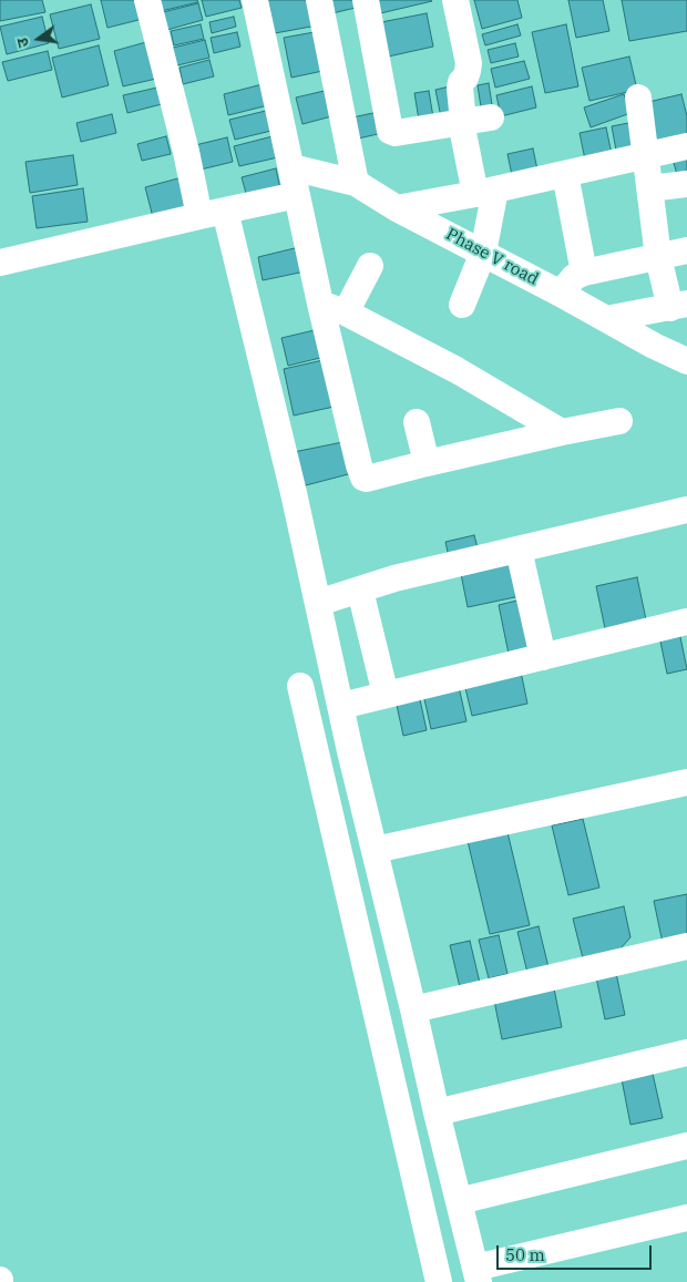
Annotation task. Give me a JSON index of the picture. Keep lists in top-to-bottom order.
{
  "streets": {
    "street": ["Phase V road"]
  },
  "scale_bar": "50 m",
  "north": "left"
}
